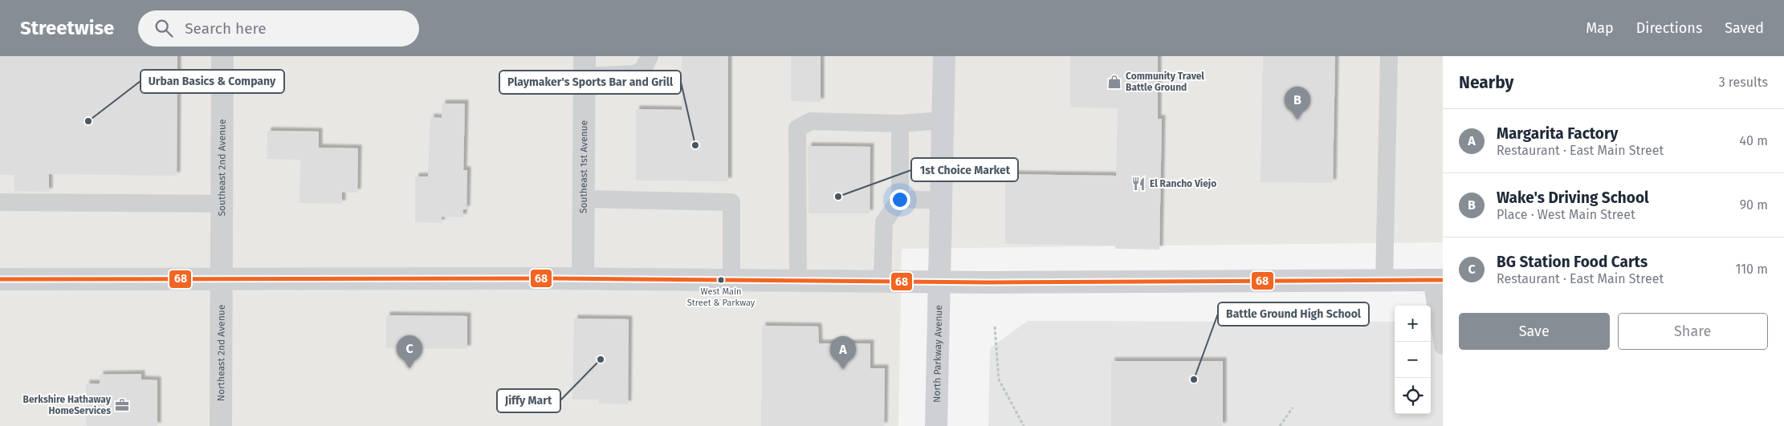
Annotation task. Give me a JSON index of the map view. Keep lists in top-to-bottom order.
{
  "streets": {
    "main road": ["North Parkway Avenue"],
    "street": ["Southeast 2nd Avenue", "Southeast 1st Avenue", "Northeast 2nd Avenue"]
  },
  "crossings": [
    ["Southeast 2nd Avenue", "Northeast 2nd Avenue"]
  ],
  "places": {
    "shop": ["Community Travel Battle Ground"],
    "other": [
      "Urban Basics & Company",
      "Playmaker's Sports Bar and Grill",
      "1st Choice Market",
      "West Main Street & Parkway",
      "Jiffy Mart",
      "Battle Ground High School"
    ],
    "restaurant": ["El Rancho Viejo"],
    "office": ["Berkshire Hathaway HomeServices"]
  },
  "lines": ["transit line 68"],
  "page": {
    "header": "Streetwise",
    "search": "Search here",
    "nav": ["Map", "Directions", "Saved"],
    "heading": ["Nearby", "3 results"],
    "pins": ["B", "C", "A"],
    "list": [
      {
        "mark": "A",
        "name": "Margarita Factory",
        "note": "Restaurant · East Main Street",
        "value": "40 m"
      },
      {
        "mark": "B",
        "name": "Wake's Driving School",
        "note": "Place · West Main Street",
        "value": "90 m"
      },
      {
        "mark": "C",
        "name": "BG Station Food Carts",
        "note": "Restaurant · East Main Street",
        "value": "110 m"
      }
    ],
    "buttons": ["Save", "Share"],
    "map_buttons": ["+", "−"]
  }
}
